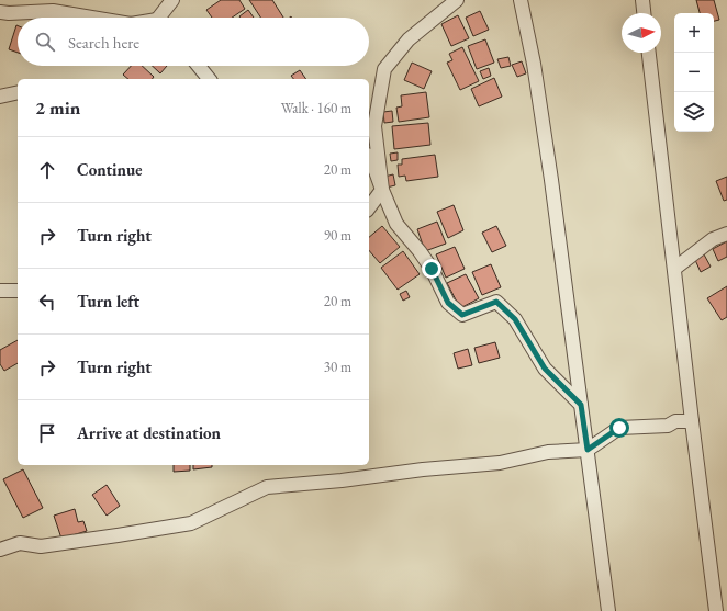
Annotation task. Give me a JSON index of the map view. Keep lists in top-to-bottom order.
{
  "north": "right",
  "page": {
    "map_buttons": ["+", "−"],
    "search": "Search here",
    "heading": ["2 min", "Walk · 160 m"],
    "list": [
      ["Continue", "20 m"],
      ["Turn right", "90 m"],
      ["Turn left", "20 m"],
      ["Turn right", "30 m"],
      "Arrive at destination"
    ]
  }
}
